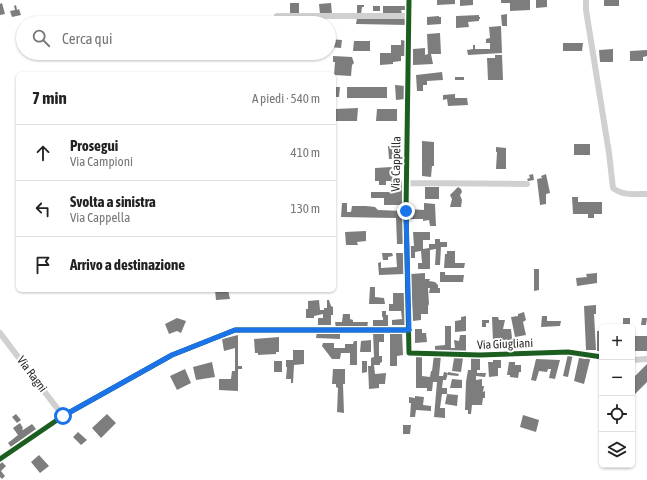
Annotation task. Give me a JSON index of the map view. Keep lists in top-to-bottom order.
{
  "streets": {
    "street": ["Via Cappella", "Via Giugliani", "Via Ragni"]
  },
  "crossings": [
    ["Via Cappella", "Via Giugliani"]
  ],
  "page": {
    "search": "Cerca qui",
    "heading": ["7 min", "A piedi · 540 m"],
    "list": [
      ["Prosegui", "Via Campioni", "410 m"],
      ["Svolta a sinistra", "Via Cappella", "130 m"],
      "Arrivo a destinazione"
    ],
    "map_buttons": ["+", "−"]
  }
}
